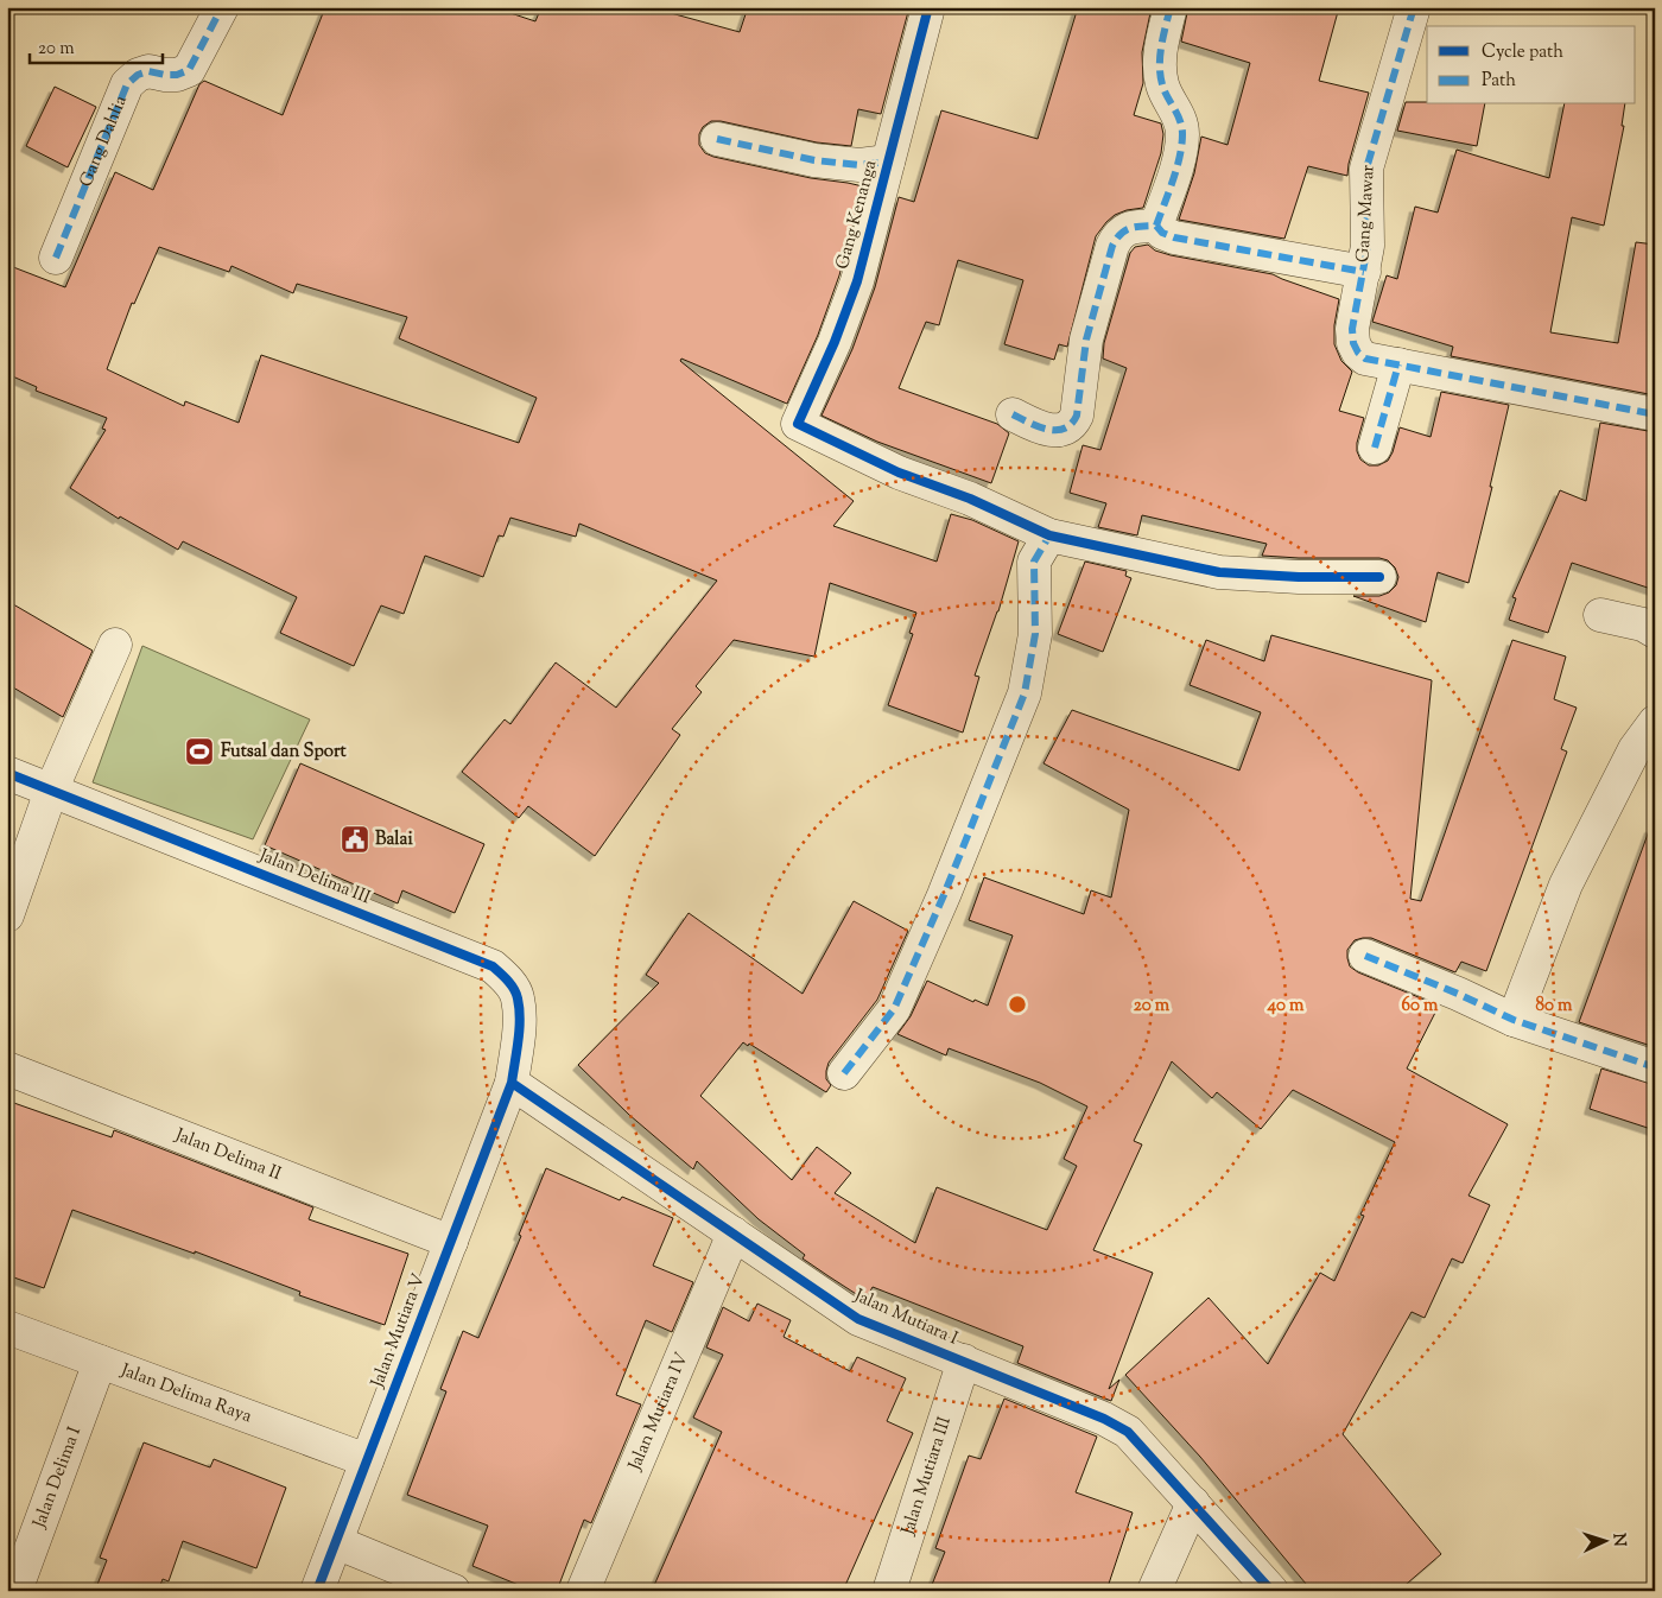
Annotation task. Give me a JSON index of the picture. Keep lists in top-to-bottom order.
{
  "streets": {
    "street": [
      "Gang Dahlia",
      "Gang Mawar",
      "Gang Kenanga",
      "Jalan Delima III",
      "Jalan Delima II",
      "Jalan Mutiara I",
      "Jalan Mutiara V",
      "Jalan Delima Raya",
      "Jalan Mutiara IV",
      "Jalan Delima I",
      "Jalan Mutiara III"
    ]
  },
  "crossings": [
    ["Jalan Delima III", "Jalan Mutiara I"],
    ["Jalan Delima III", "Jalan Mutiara V"],
    ["Jalan Delima II", "Jalan Mutiara V"],
    ["Jalan Mutiara I", "Jalan Mutiara V"],
    ["Jalan Mutiara I", "Jalan Mutiara IV"],
    ["Jalan Mutiara I", "Jalan Mutiara III"],
    ["Jalan Mutiara V", "Jalan Delima Raya"],
    ["Jalan Delima Raya", "Jalan Delima I"]
  ],
  "places": {
    "sports": ["Futsal dan Sport"],
    "public building": ["Balai"]
  },
  "legend": ["Cycle path", "Path"],
  "scale_bar": "20 m",
  "north": "right",
  "rings": [
    "20 m",
    "40 m",
    "60 m",
    "80 m"
  ]
}
